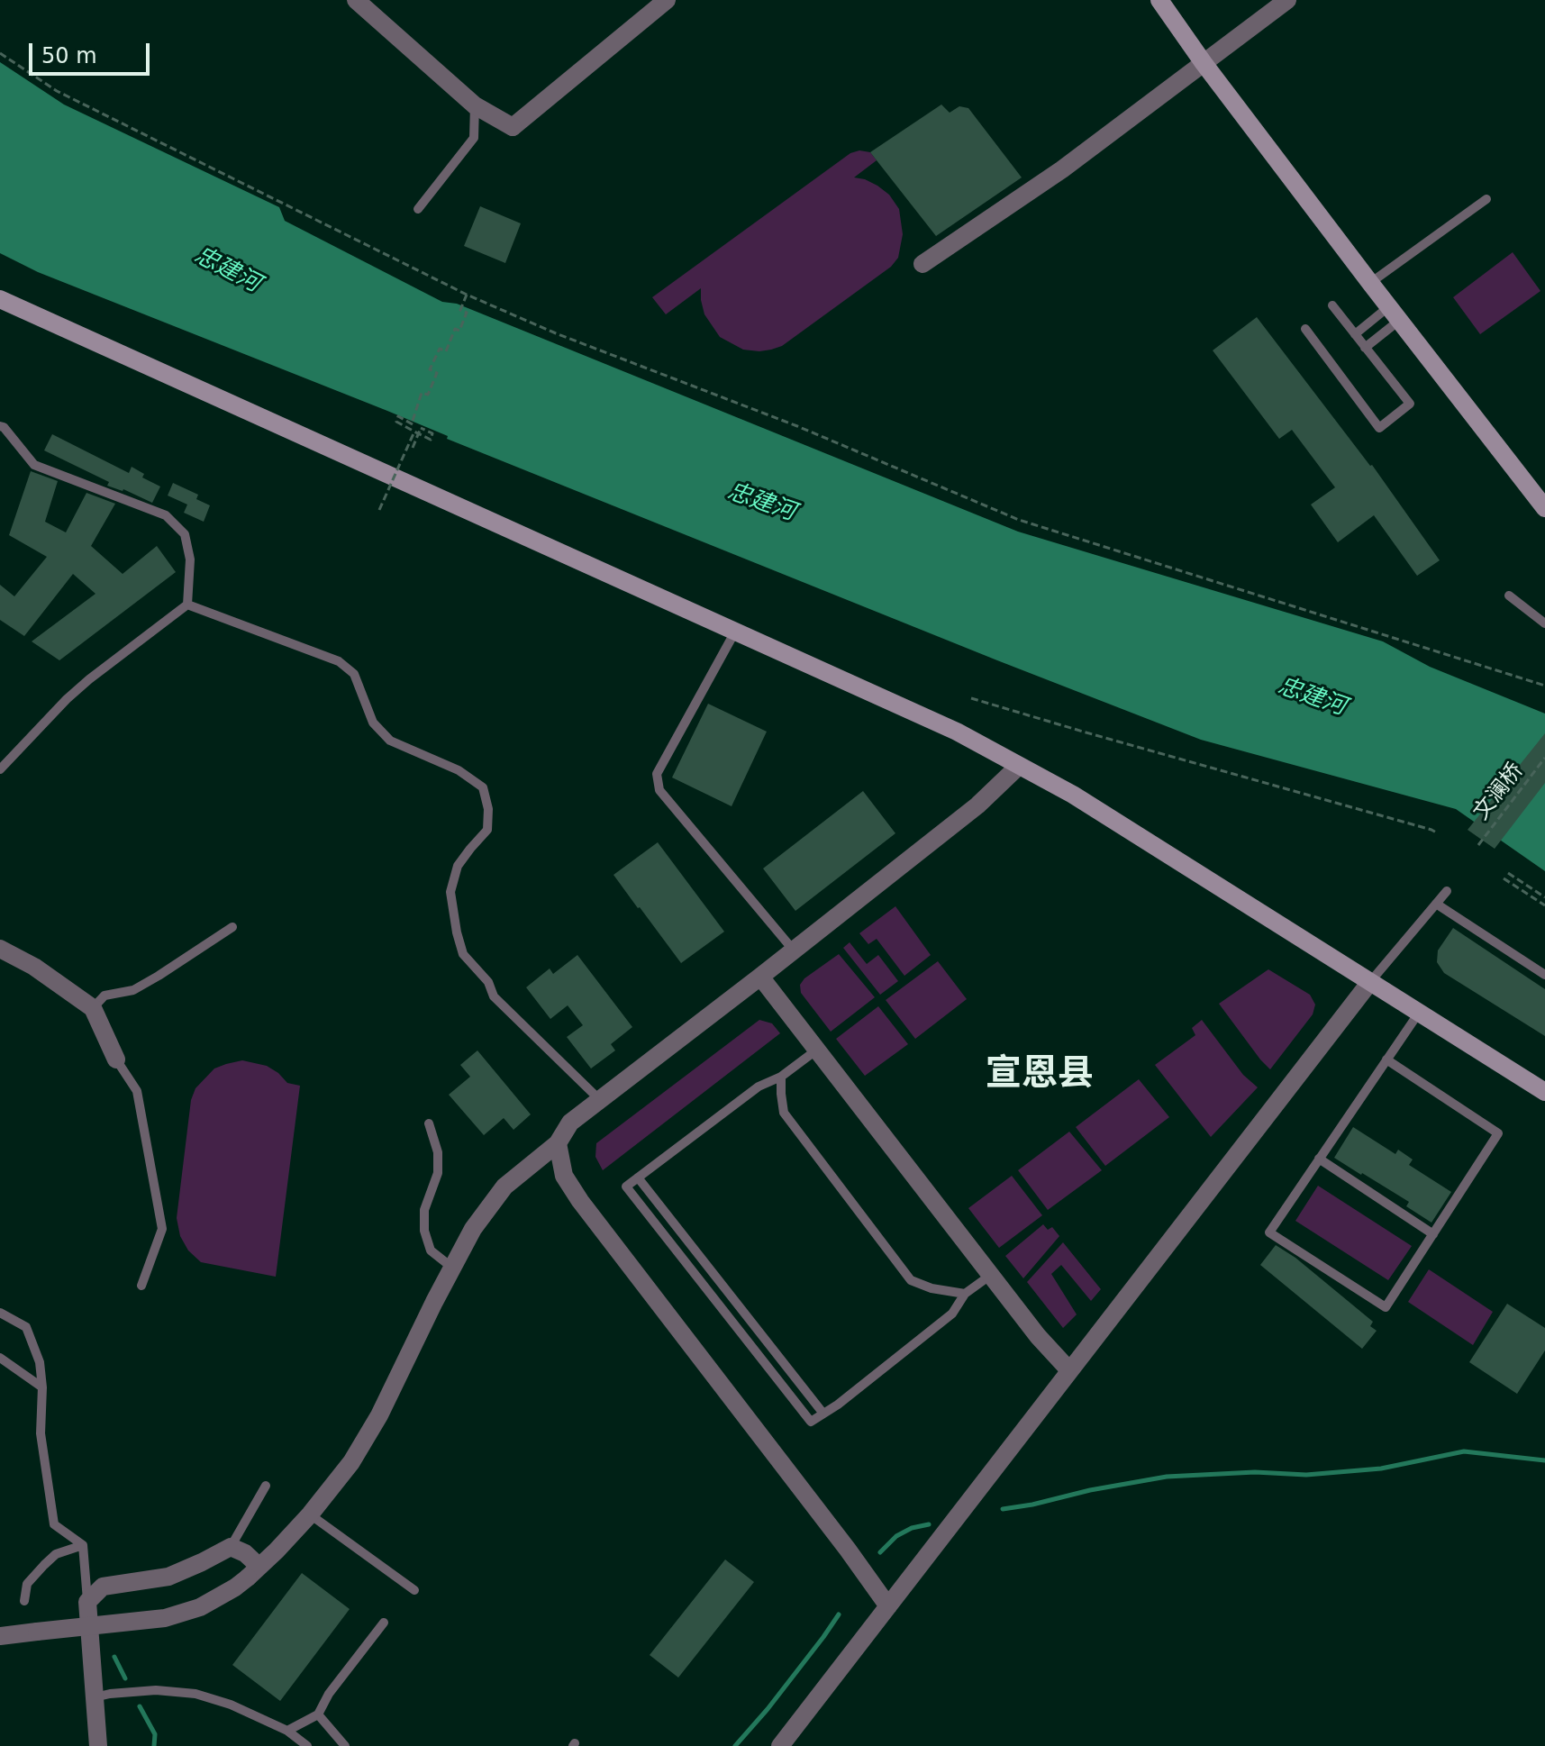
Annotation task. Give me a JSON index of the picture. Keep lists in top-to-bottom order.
{
  "streets": {
    "path": ["文澜桥"]
  },
  "districts": ["宣恩县"],
  "water": ["忠建河"],
  "scale_bar": "50 m"
}
